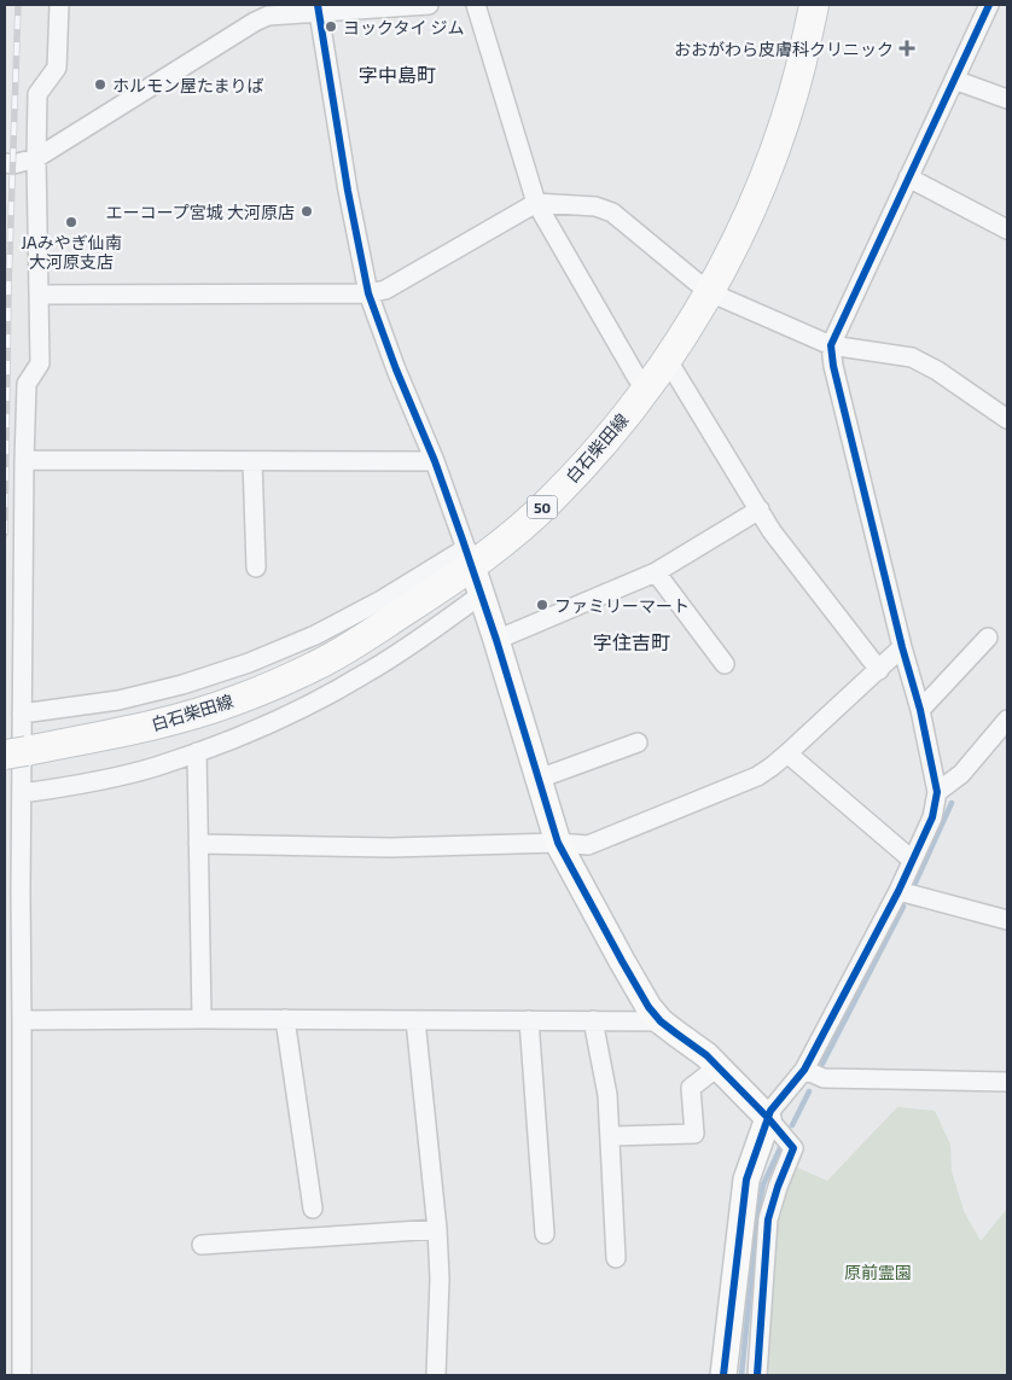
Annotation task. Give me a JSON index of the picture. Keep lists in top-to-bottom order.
{
  "streets": {
    "main road": ["白石柴田線", "50"]
  },
  "districts": ["字中島町", "字住吉町"],
  "parks": ["原前霊園"],
  "places": {
    "other": [
      "ヨックタイ ジム",
      "ホルモン屋たまりば",
      "エーコープ宮城 大河原店",
      "JAみやぎ仙南 大河原支店",
      "ファミリーマート"
    ],
    "health": ["おおがわら皮膚科クリニック"]
  }
}
